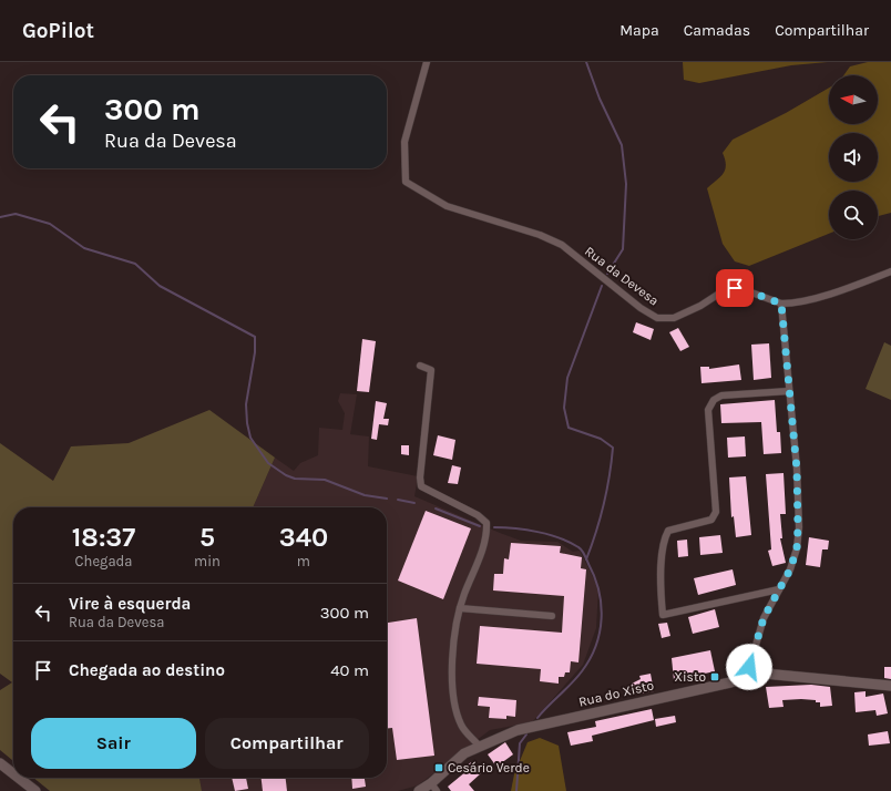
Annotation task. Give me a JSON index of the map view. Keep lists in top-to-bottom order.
{
  "streets": {
    "street": ["Rua da Devesa", "Rua do Xisto"]
  },
  "places": {
    "transit": ["Xisto", "Cesário Verde"]
  },
  "north": "left",
  "page": {
    "header": "GoPilot",
    "nav": ["Mapa", "Camadas", "Compartilhar"],
    "turn": ["300 m", "Rua da Devesa"],
    "eta": [
      "18:37",
      "Chegada",
      "5",
      "min",
      "340",
      "m"
    ],
    "list": [
      {
        "name": "Vire à esquerda",
        "note": "Rua da Devesa",
        "value": "300 m"
      },
      {
        "name": "Chegada ao destino",
        "value": "40 m"
      }
    ],
    "buttons": ["Sair", "Compartilhar"]
  }
}
